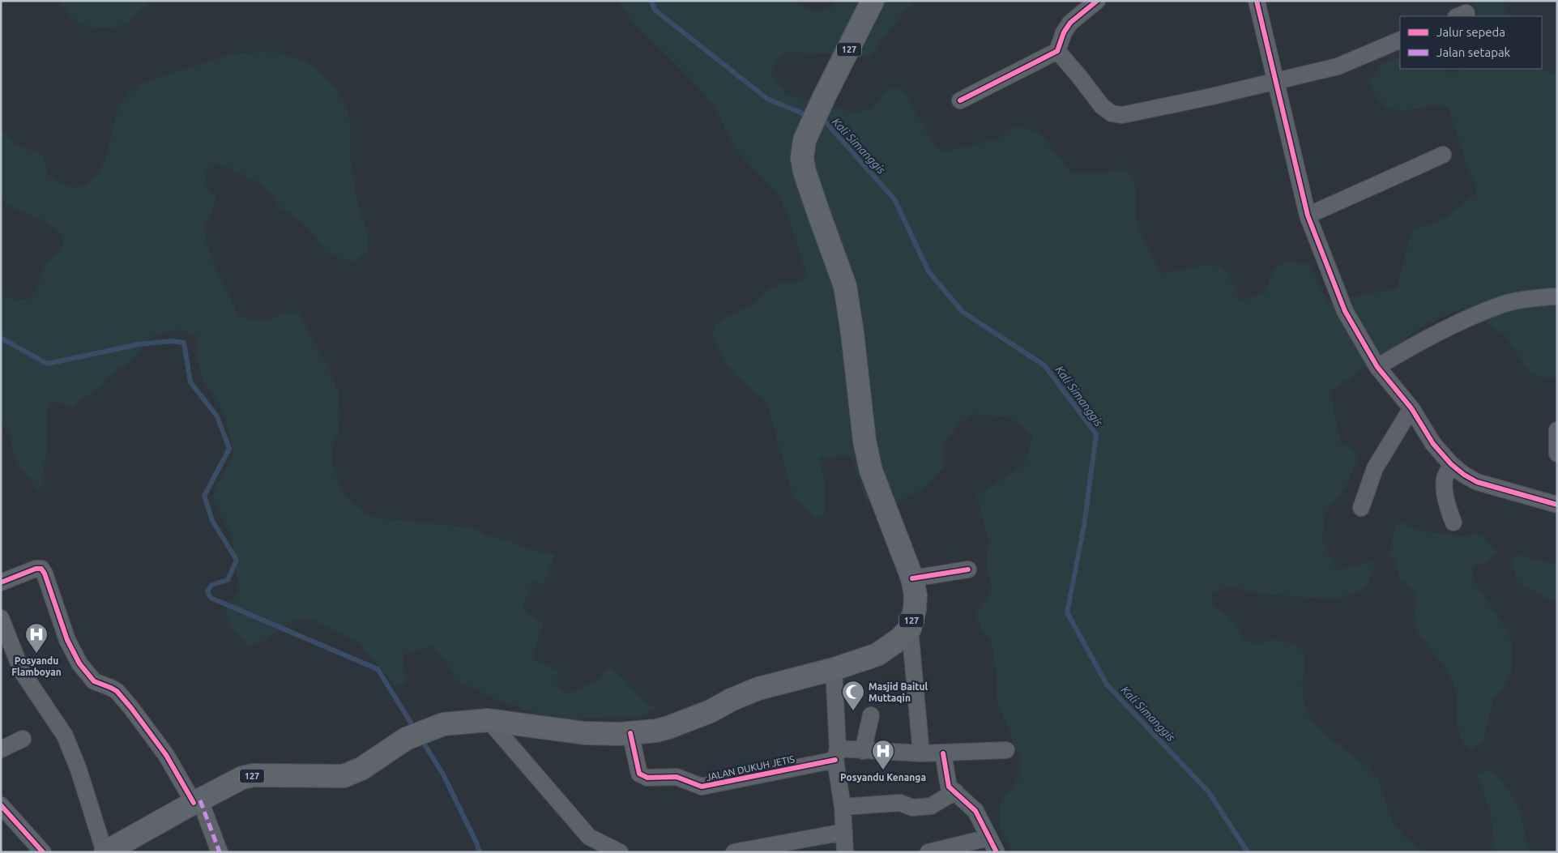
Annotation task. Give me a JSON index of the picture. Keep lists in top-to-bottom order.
{
  "streets": {
    "main road": ["127"],
    "street": ["JALAN DUKUH JETIS"]
  },
  "crossings": [
    ["127", "JALAN DUKUH JETIS"]
  ],
  "water": ["Kali Simanggis"],
  "places": {
    "hospital": ["Posyandu Flamboyan", "Posyandu Kenanga"],
    "mosque": ["Masjid Baitul Muttaqin"]
  },
  "legend": ["Jalur sepeda", "Jalan setapak"]
}
